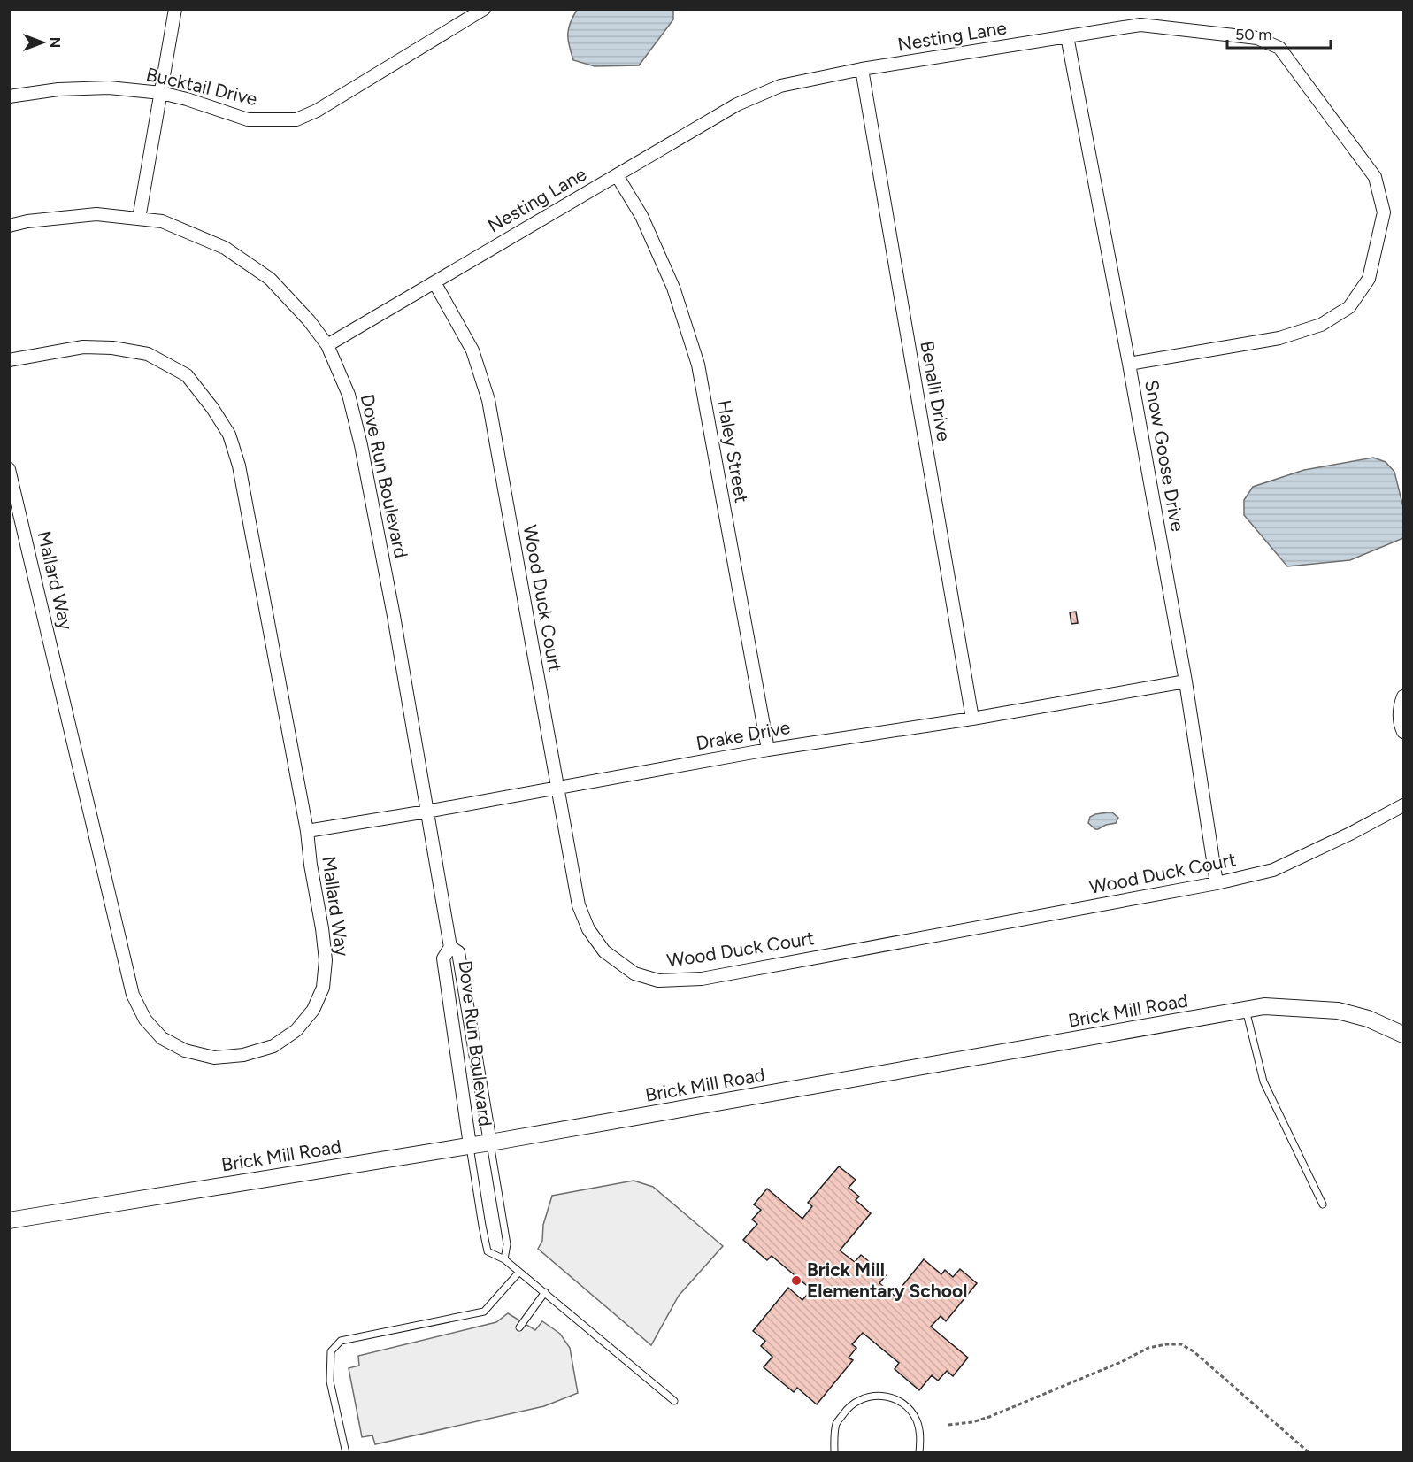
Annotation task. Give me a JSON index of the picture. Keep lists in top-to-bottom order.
{
  "streets": {
    "street": [
      "Nesting Lane",
      "Bucktail Drive",
      "Benalli Drive",
      "Haley Street",
      "Snow Goose Drive",
      "Dove Run Boulevard",
      "Mallard Way",
      "Wood Duck Court",
      "Drake Drive",
      "Brick Mill Road"
    ]
  },
  "crossings": [
    ["Nesting Lane", "Benalli Drive"],
    ["Nesting Lane", "Haley Street"],
    ["Nesting Lane", "Snow Goose Drive"],
    ["Nesting Lane", "Dove Run Boulevard"],
    ["Nesting Lane", "Wood Duck Court"],
    ["Benalli Drive", "Drake Drive"],
    ["Haley Street", "Drake Drive"],
    ["Snow Goose Drive", "Wood Duck Court"],
    ["Snow Goose Drive", "Drake Drive"],
    ["Dove Run Boulevard", "Drake Drive"],
    ["Dove Run Boulevard", "Brick Mill Road"],
    ["Mallard Way", "Drake Drive"],
    ["Wood Duck Court", "Drake Drive"]
  ],
  "places": ["Brick Mill Elementary School"],
  "scale_bar": "50 m",
  "north": "right"
}
